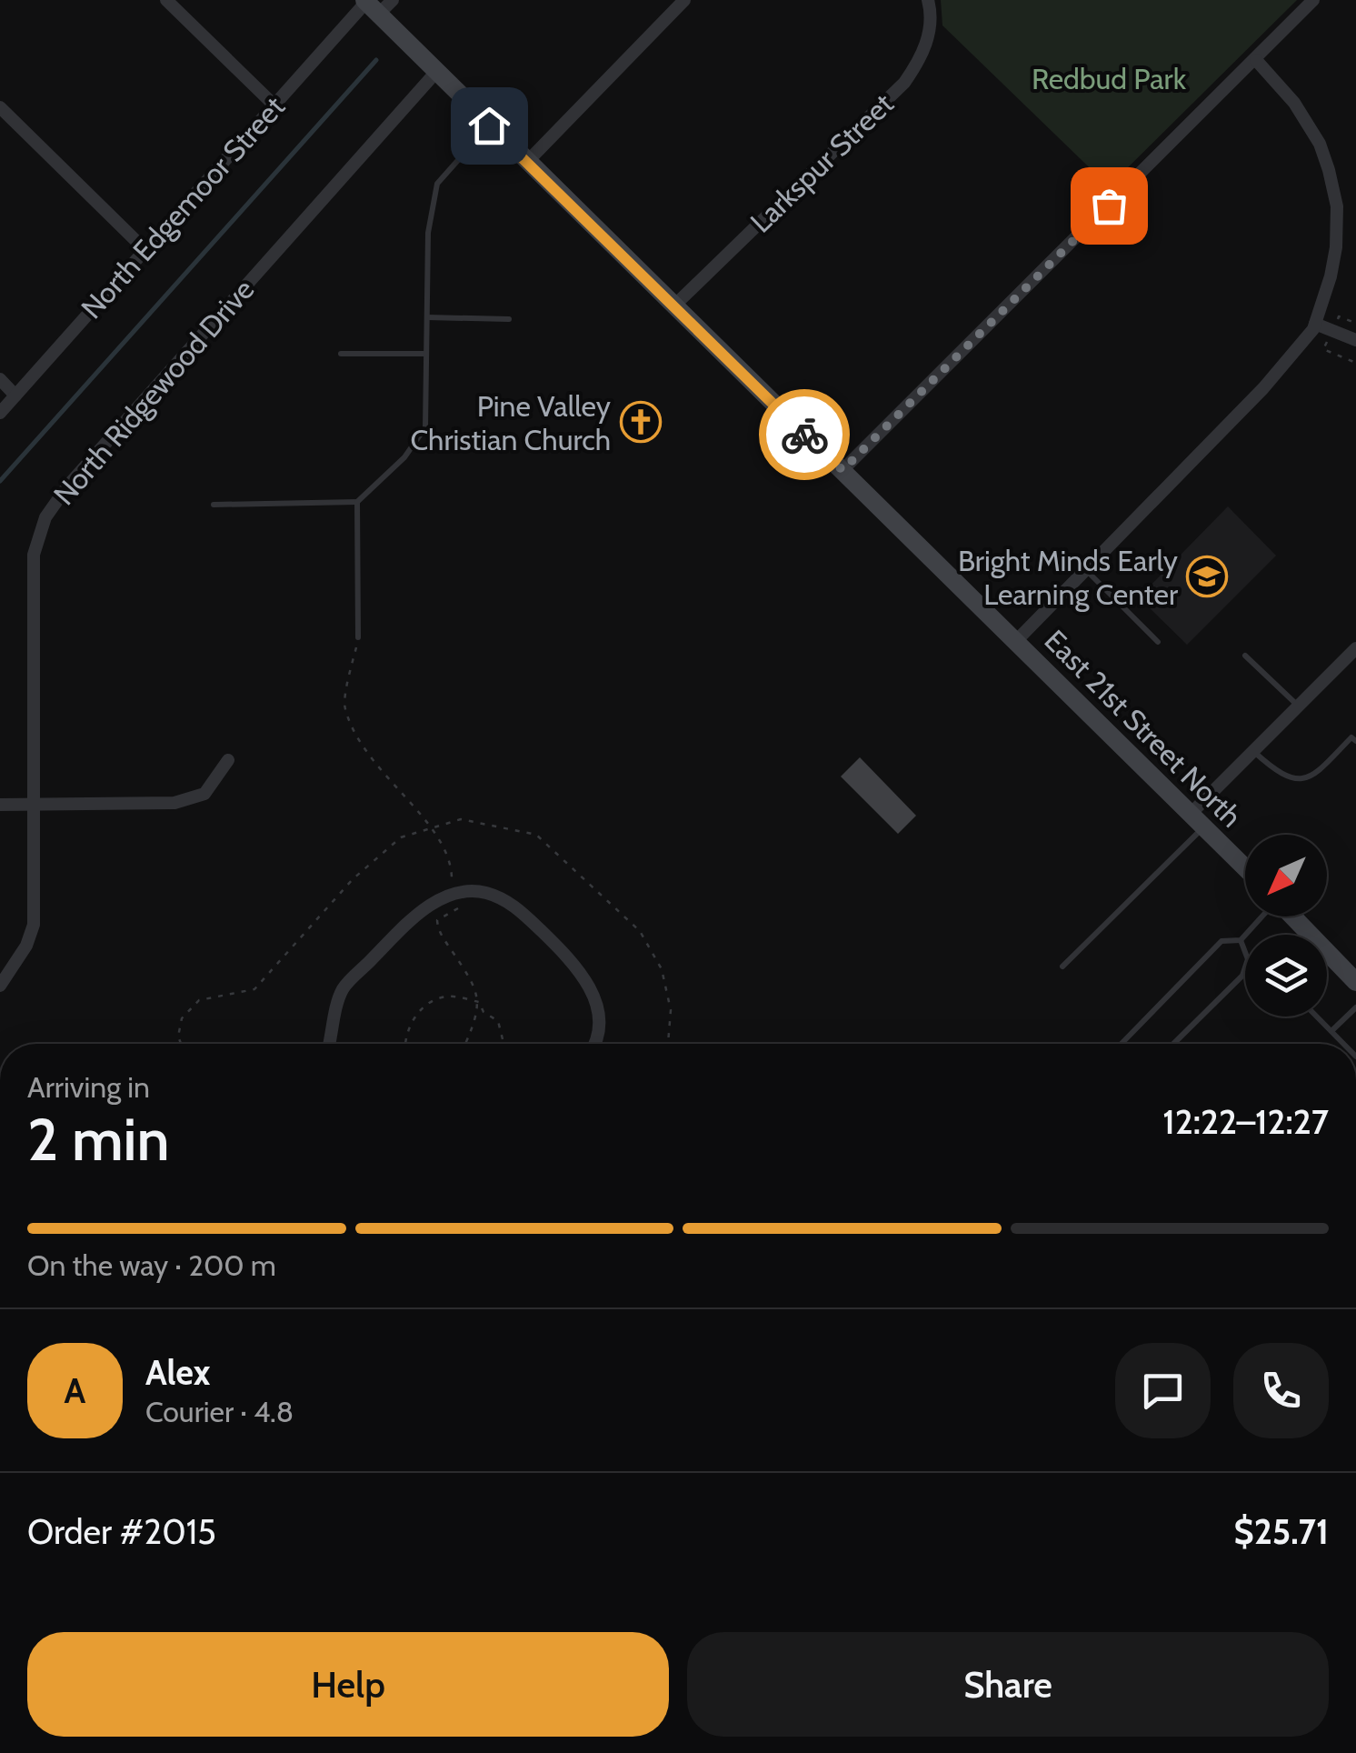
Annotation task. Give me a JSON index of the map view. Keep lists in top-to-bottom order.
{
  "streets": {
    "main road": ["East 21st Street North"],
    "street": ["Larkspur Street", "North Edgemoor Street", "North Ridgewood Drive"]
  },
  "crossings": [
    ["Larkspur Street", "East 21st Street North"],
    ["North Edgemoor Street", "East 21st Street North"],
    ["North Ridgewood Drive", "East 21st Street North"]
  ],
  "parks": ["Redbud Park"],
  "places": {
    "church": ["Pine Valley Christian Church"],
    "school or university": ["Bright Minds Early Learning Center"]
  },
  "north": "bottom left",
  "page": {
    "heading": ["2 min", "Arriving in", "12:22–12:27"],
    "panel": [
      "Alex",
      "Courier · 4.8",
      "Order #2015",
      "$25.71"
    ],
    "bar": "On the way · 200 m",
    "round": "A",
    "buttons": ["Help", "Share"]
  }
}
